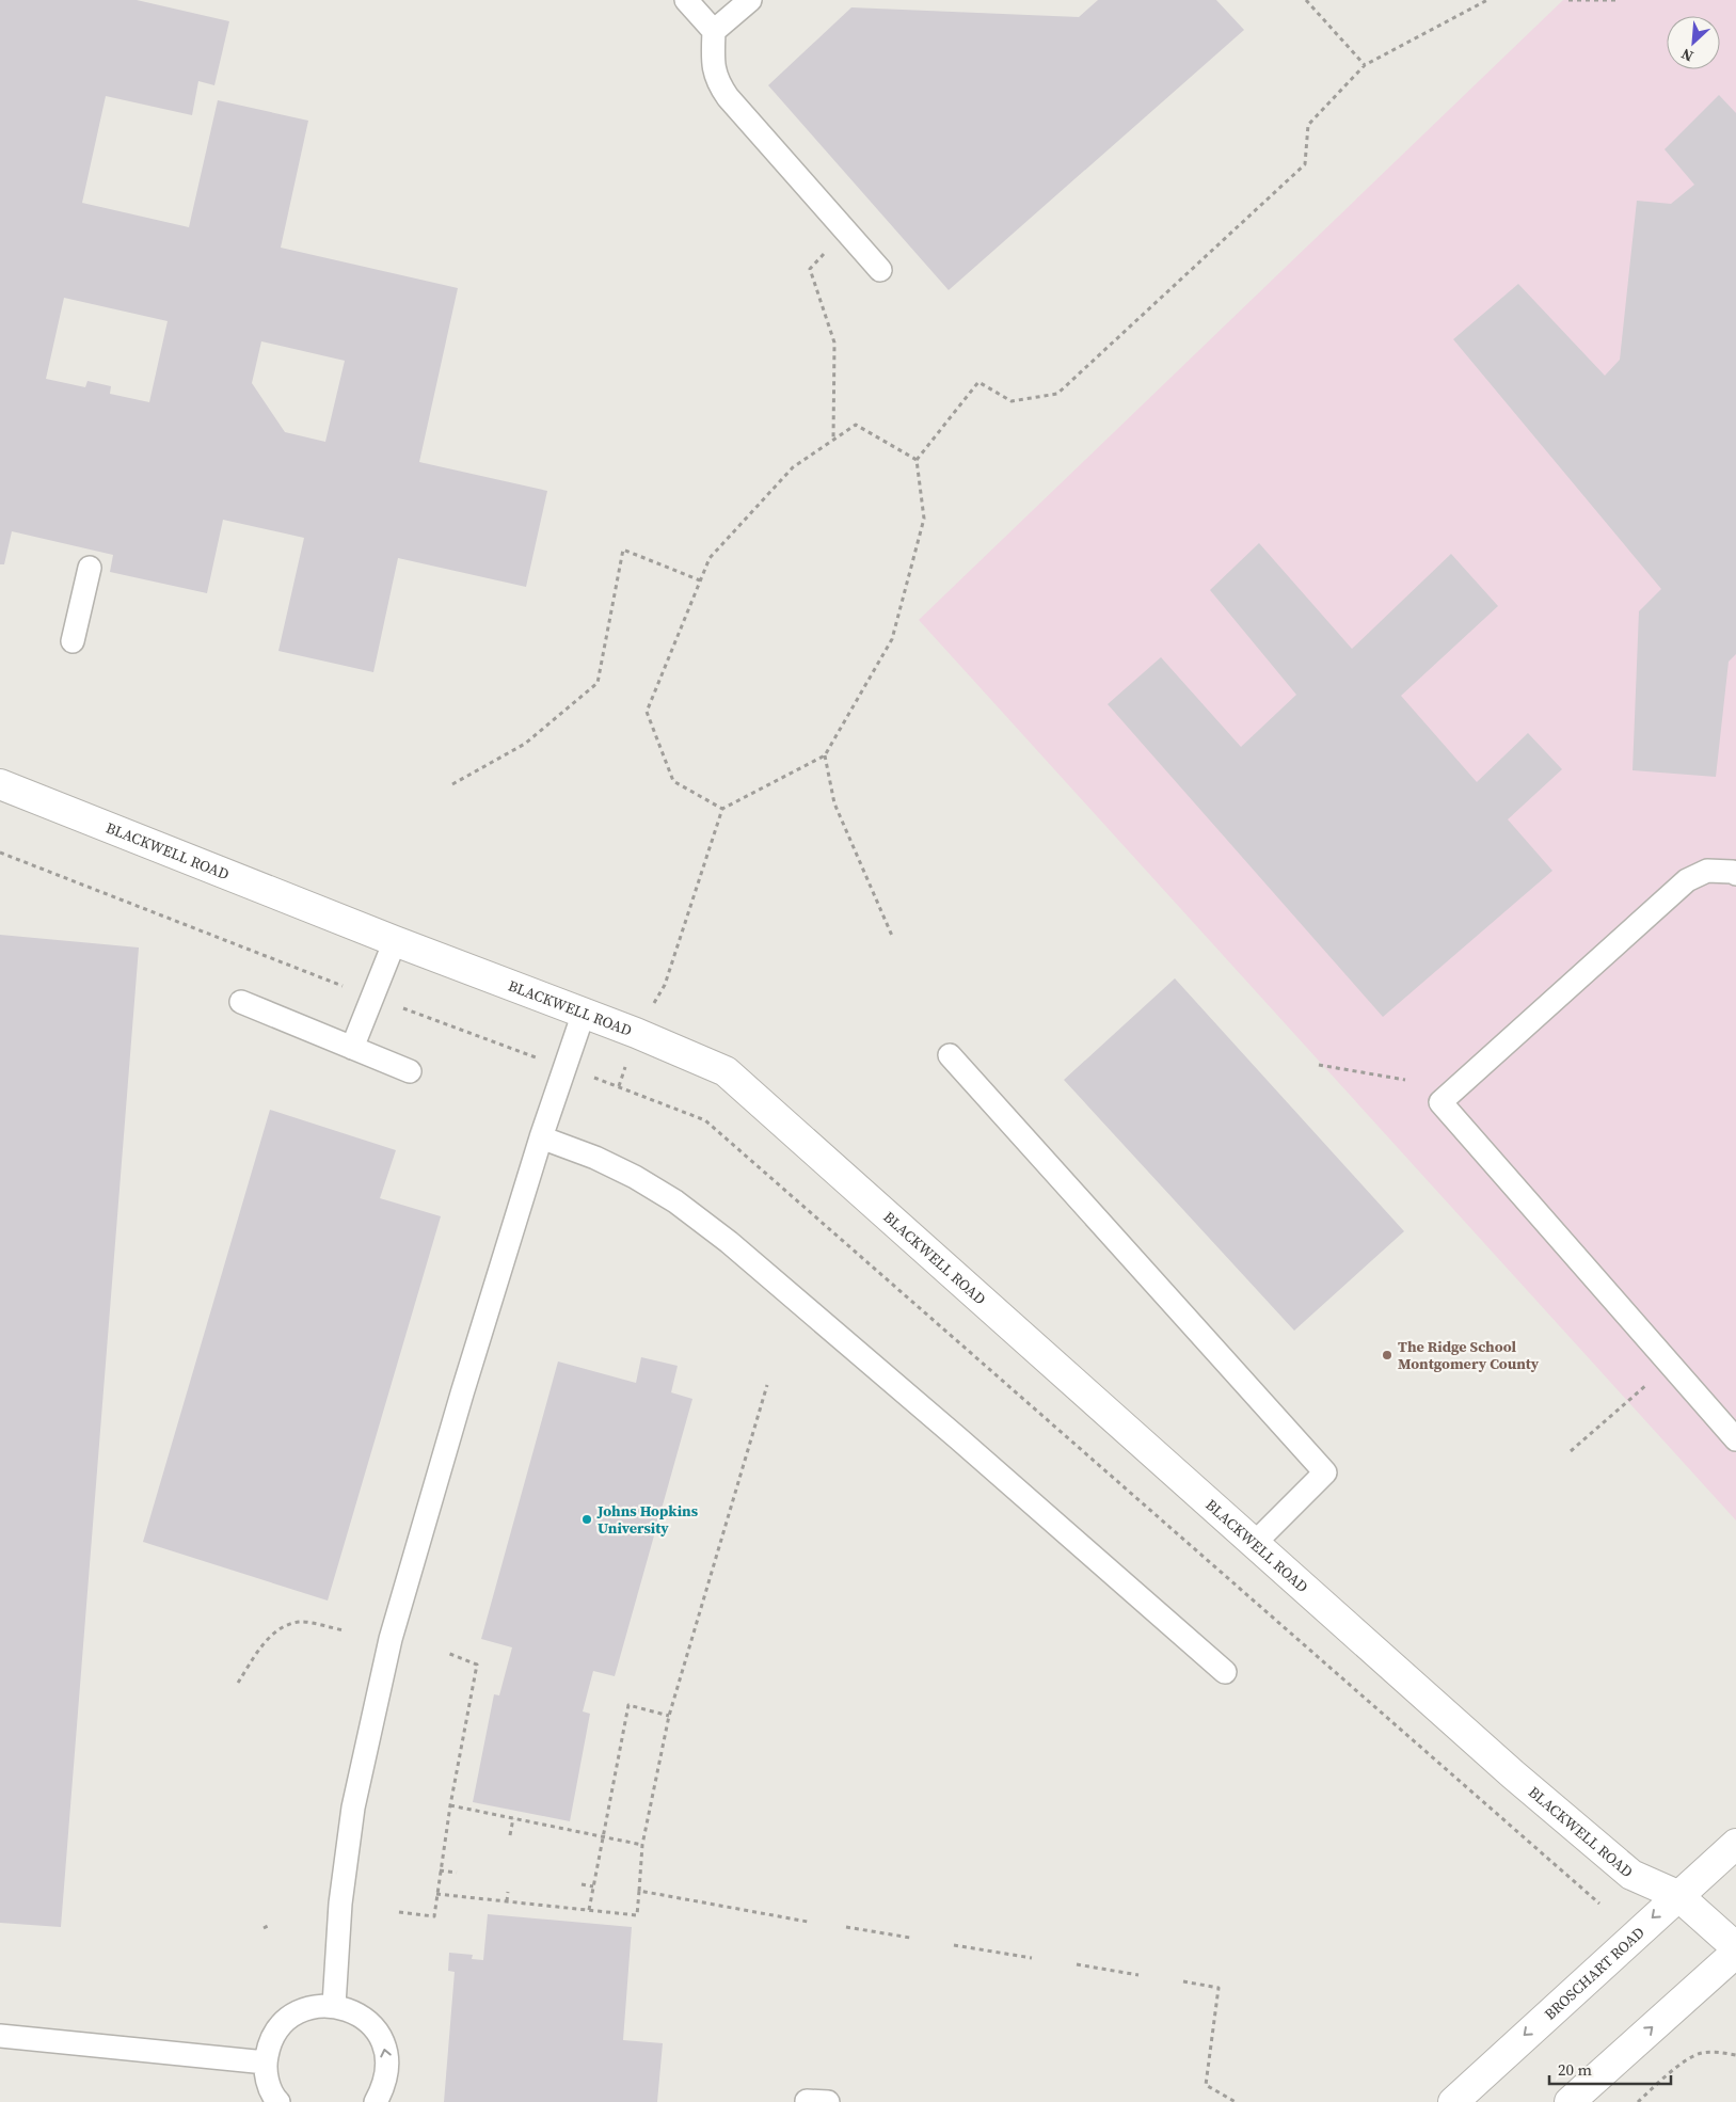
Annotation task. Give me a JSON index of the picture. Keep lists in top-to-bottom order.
{
  "streets": {
    "street": ["BLACKWELL ROAD", "BROSCHART ROAD"]
  },
  "crossings": [
    ["BLACKWELL ROAD", "BROSCHART ROAD"]
  ],
  "places": ["The Ridge School Montgomery County", "Johns Hopkins University"],
  "scale_bar": "20 m",
  "north": "bottom left"
}
